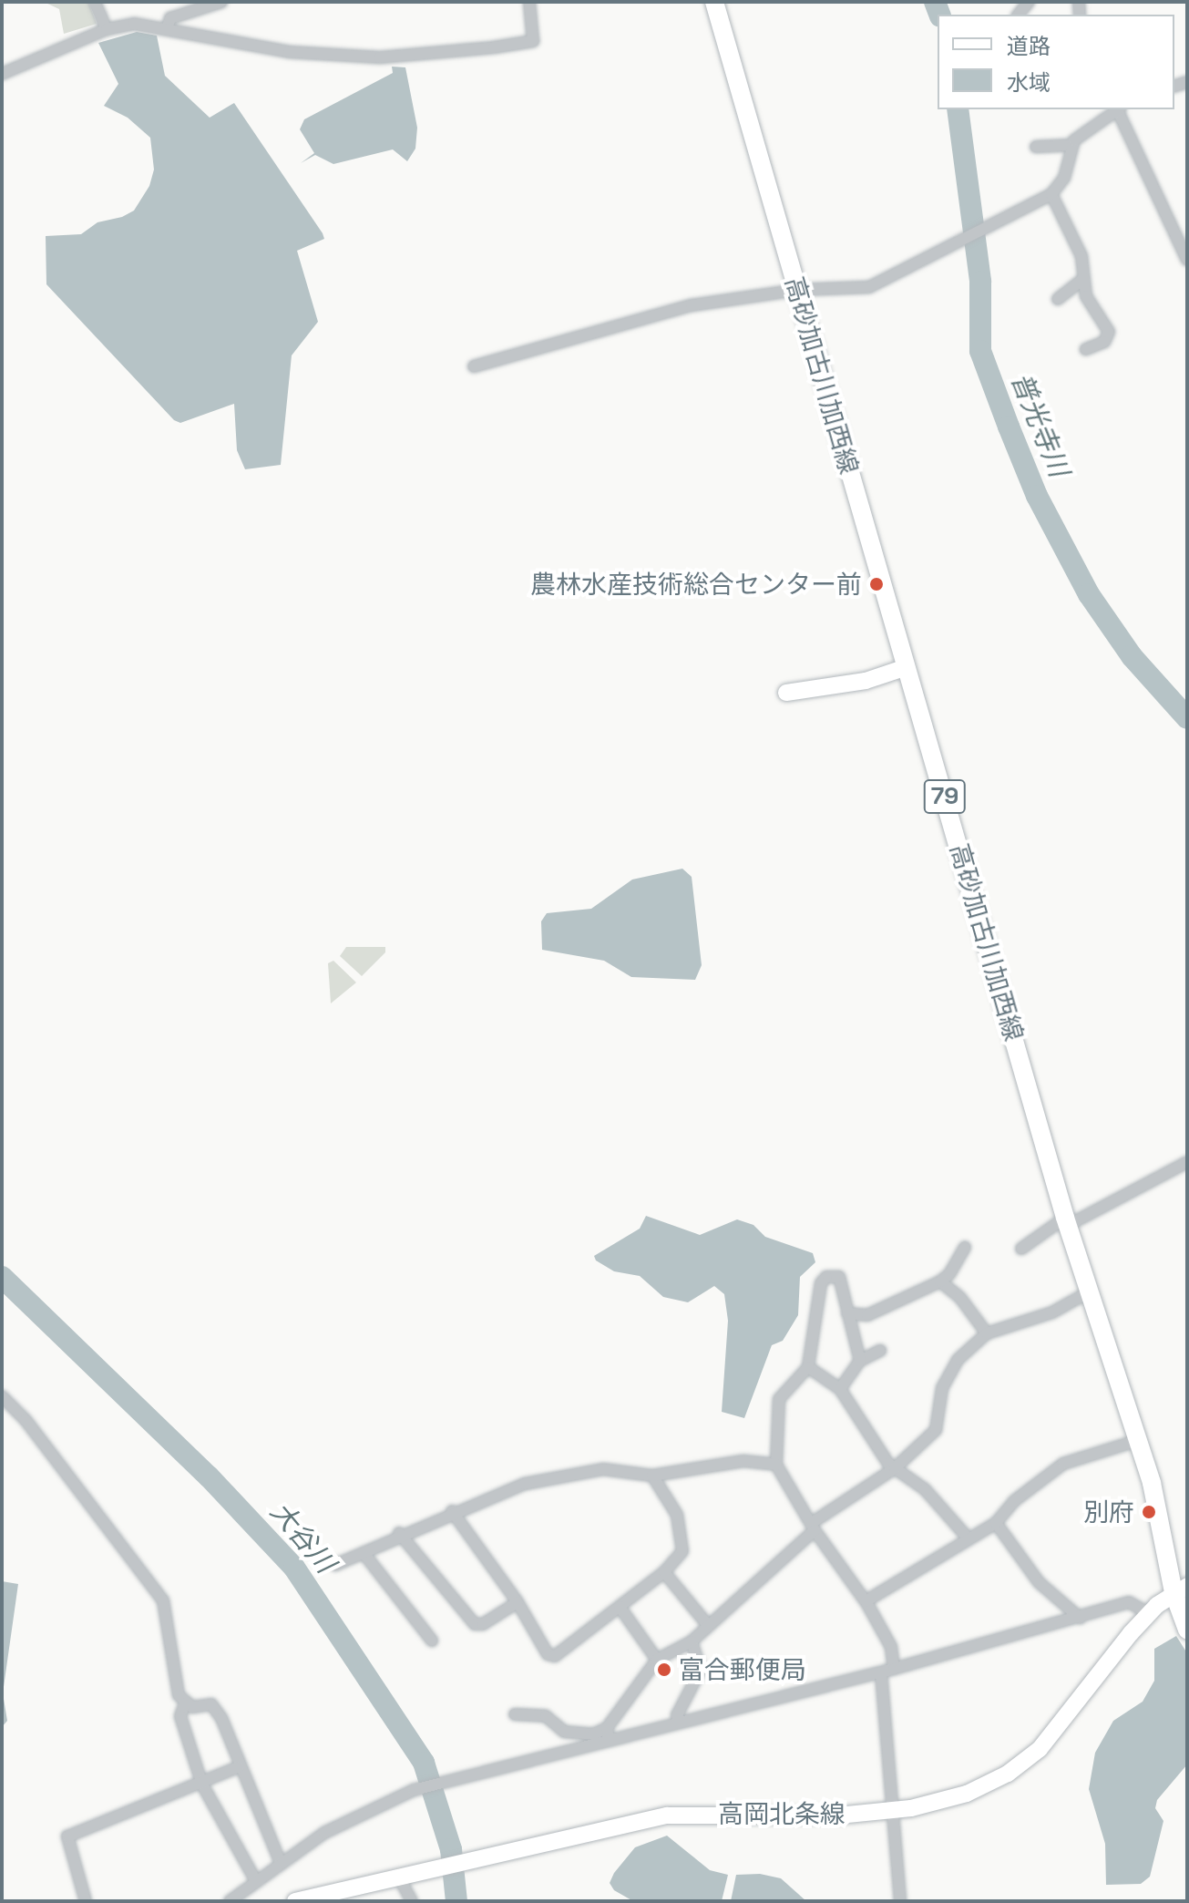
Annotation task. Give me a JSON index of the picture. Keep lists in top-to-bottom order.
{
  "streets": {
    "main road": ["高砂加古川加西線", "79", "高岡北条線"]
  },
  "crossings": [
    ["高砂加古川加西線", "高岡北条線"]
  ],
  "water": ["普光寺川", "大谷川"],
  "places": ["農林水産技術総合センター前", "別府", "富合郵便局"],
  "legend": ["道路", "水域"]
}
